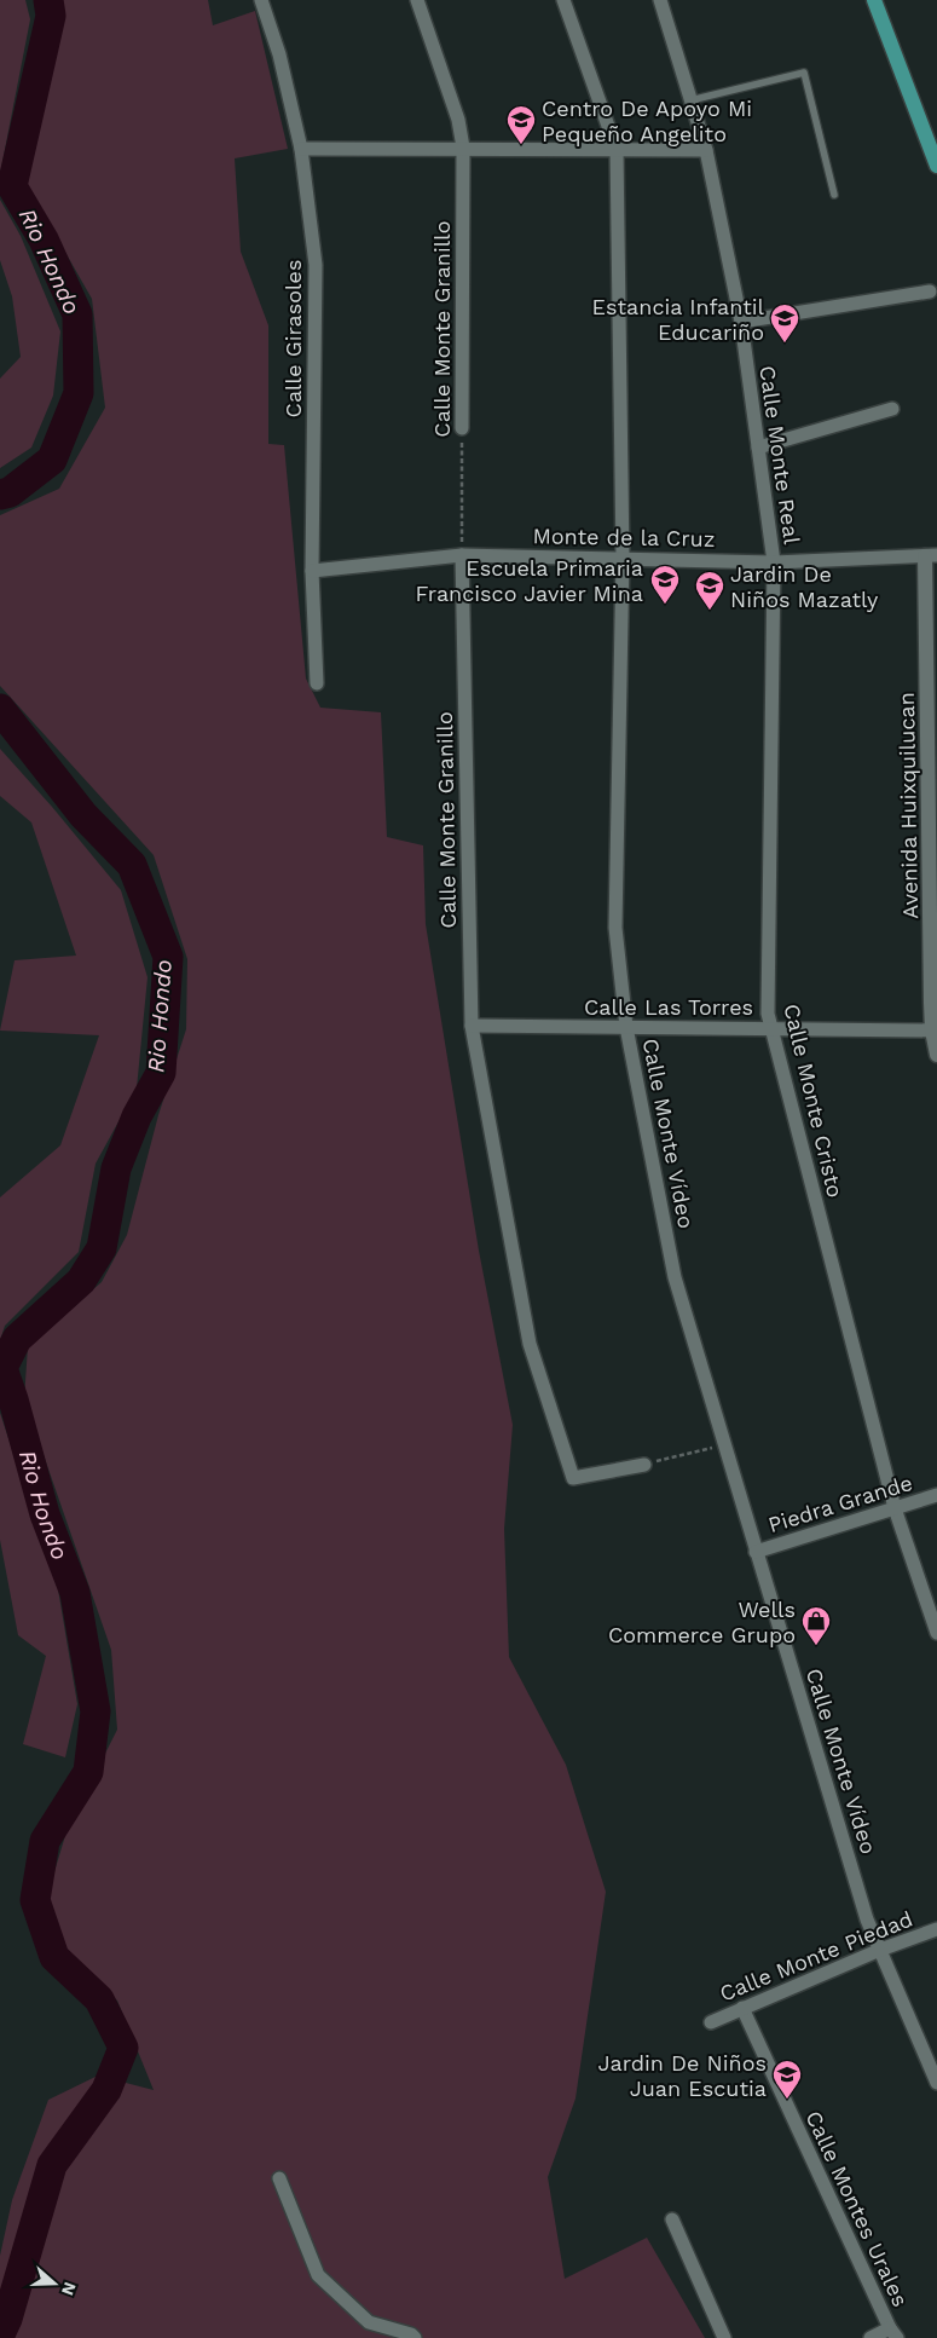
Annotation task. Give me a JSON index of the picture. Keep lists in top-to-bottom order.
{
  "streets": {
    "street": [
      "Calle Monte Granillo",
      "Calle Girasoles",
      "Calle Monte Real",
      "Monte de la Cruz",
      "Avenida Huixquilucan",
      "Calle Las Torres",
      "Calle Monte Cristo",
      "Calle Monte Vídeo",
      "Piedra Grande",
      "Calle Monte Piedad",
      "Calle Montes Urales"
    ]
  },
  "crossings": [
    ["Calle Monte Granillo", "Monte de la Cruz"],
    ["Calle Monte Granillo", "Calle Las Torres"],
    ["Calle Girasoles", "Monte de la Cruz"],
    ["Calle Monte Real", "Monte de la Cruz"],
    ["Calle Monte Real", "Calle Monte Cristo"],
    ["Monte de la Cruz", "Avenida Huixquilucan"],
    ["Monte de la Cruz", "Calle Monte Cristo"],
    ["Monte de la Cruz", "Calle Monte Vídeo"],
    ["Avenida Huixquilucan", "Calle Las Torres"],
    ["Calle Las Torres", "Calle Monte Cristo"],
    ["Calle Las Torres", "Calle Monte Vídeo"],
    ["Calle Monte Cristo", "Piedra Grande"],
    ["Calle Monte Vídeo", "Piedra Grande"],
    ["Calle Monte Vídeo", "Calle Monte Piedad"],
    ["Calle Monte Piedad", "Calle Montes Urales"]
  ],
  "water": ["Rio Hondo"],
  "places": {
    "school or university": [
      "Centro De Apoyo Mi Pequeño Angelito",
      "Estancia Infantil Educariño",
      "Escuela Primaria Francisco Javier Mina",
      "Jardin De Niños Mazatly",
      "Jardin De Niños Juan Escutia"
    ],
    "shop": ["Wells Commerce Grupo"]
  },
  "north": "right"
}
